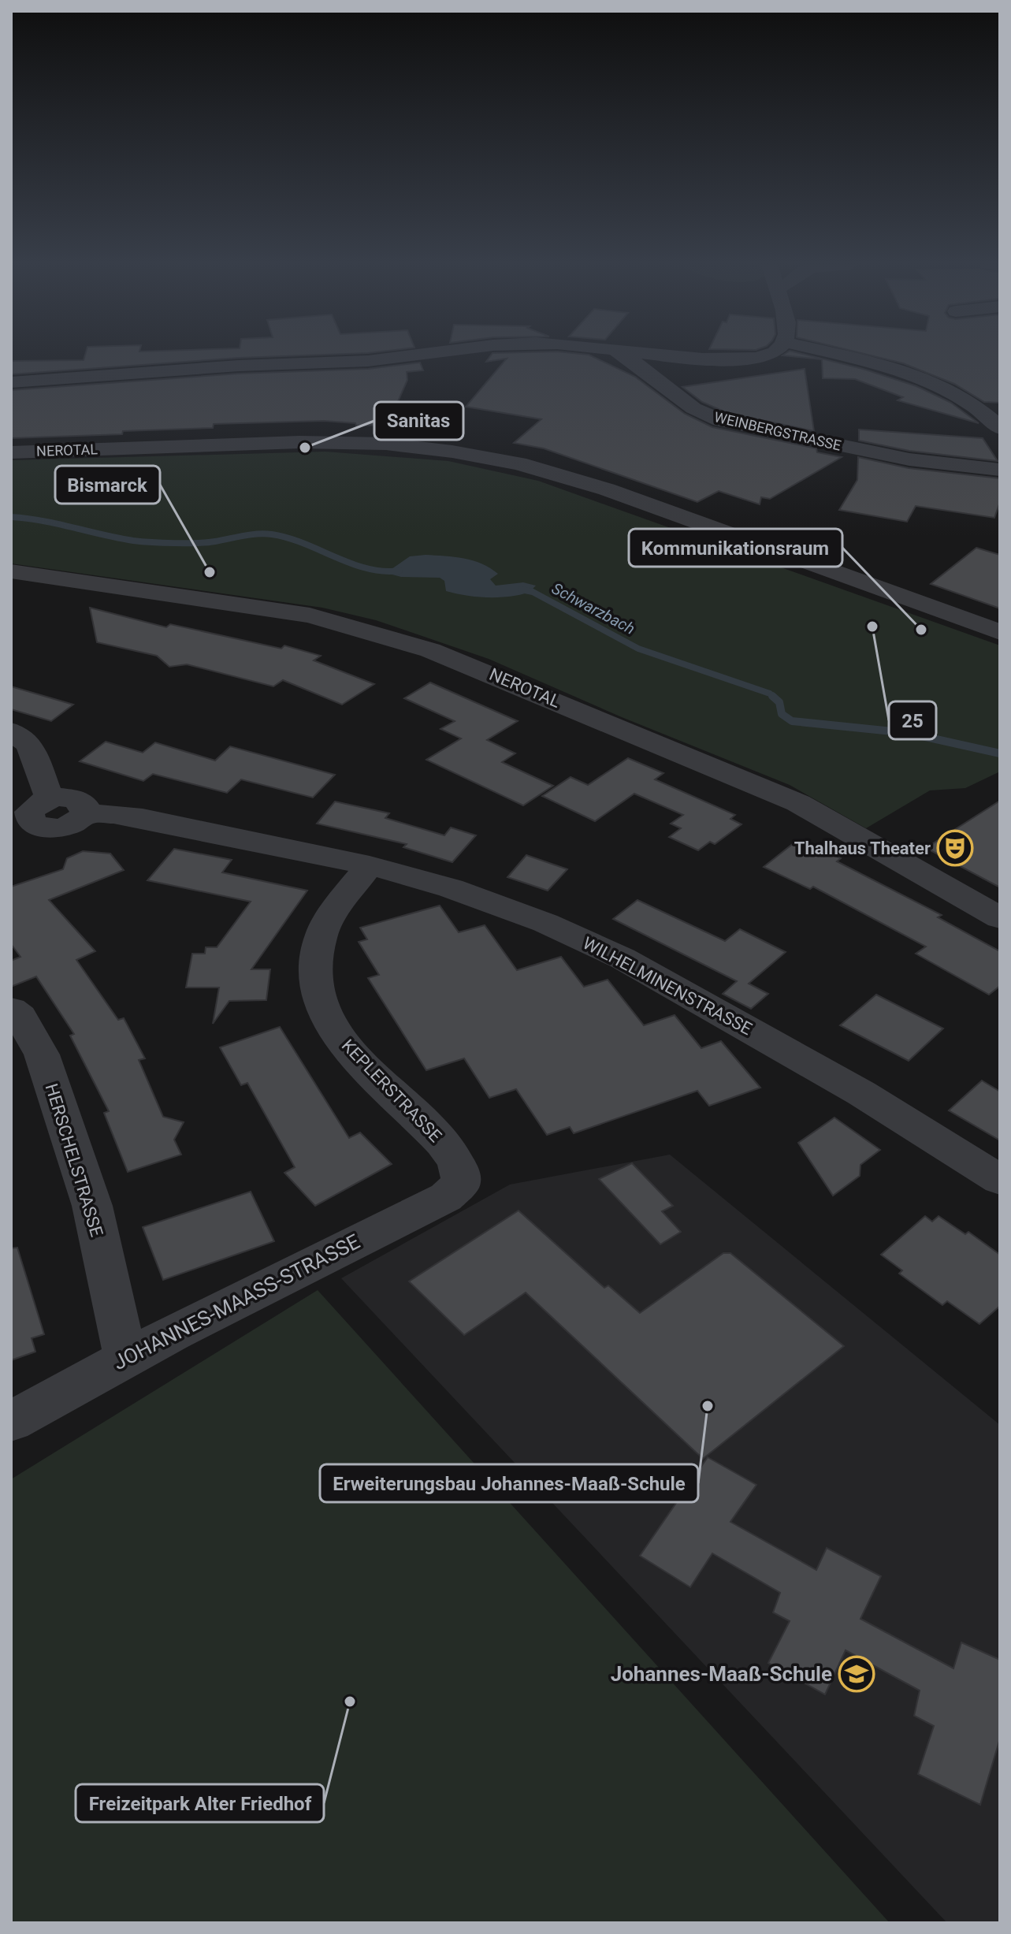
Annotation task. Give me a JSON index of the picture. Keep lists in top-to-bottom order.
{
  "streets": {
    "street": [
      "WEINBERGSTRASSE",
      "NEROTAL",
      "WILHELMINENSTRASSE",
      "KEPLERSTRASSE",
      "HERSCHELSTRASSE",
      "JOHANNES-MAASS-STRASSE"
    ]
  },
  "crossings": [
    ["WILHELMINENSTRASSE", "KEPLERSTRASSE"],
    ["KEPLERSTRASSE", "JOHANNES-MAASS-STRASSE"],
    ["HERSCHELSTRASSE", "JOHANNES-MAASS-STRASSE"]
  ],
  "water": ["Schwarzbach"],
  "places": {
    "other": [
      "Sanitas",
      "Bismarck",
      "25",
      "Kommunikationsraum",
      "Erweiterungsbau Johannes-Maaß-Schule",
      "Freizeitpark Alter Friedhof"
    ],
    "theatre": ["Thalhaus Theater"],
    "school or university": ["Johannes-Maaß-Schule"]
  }
}
